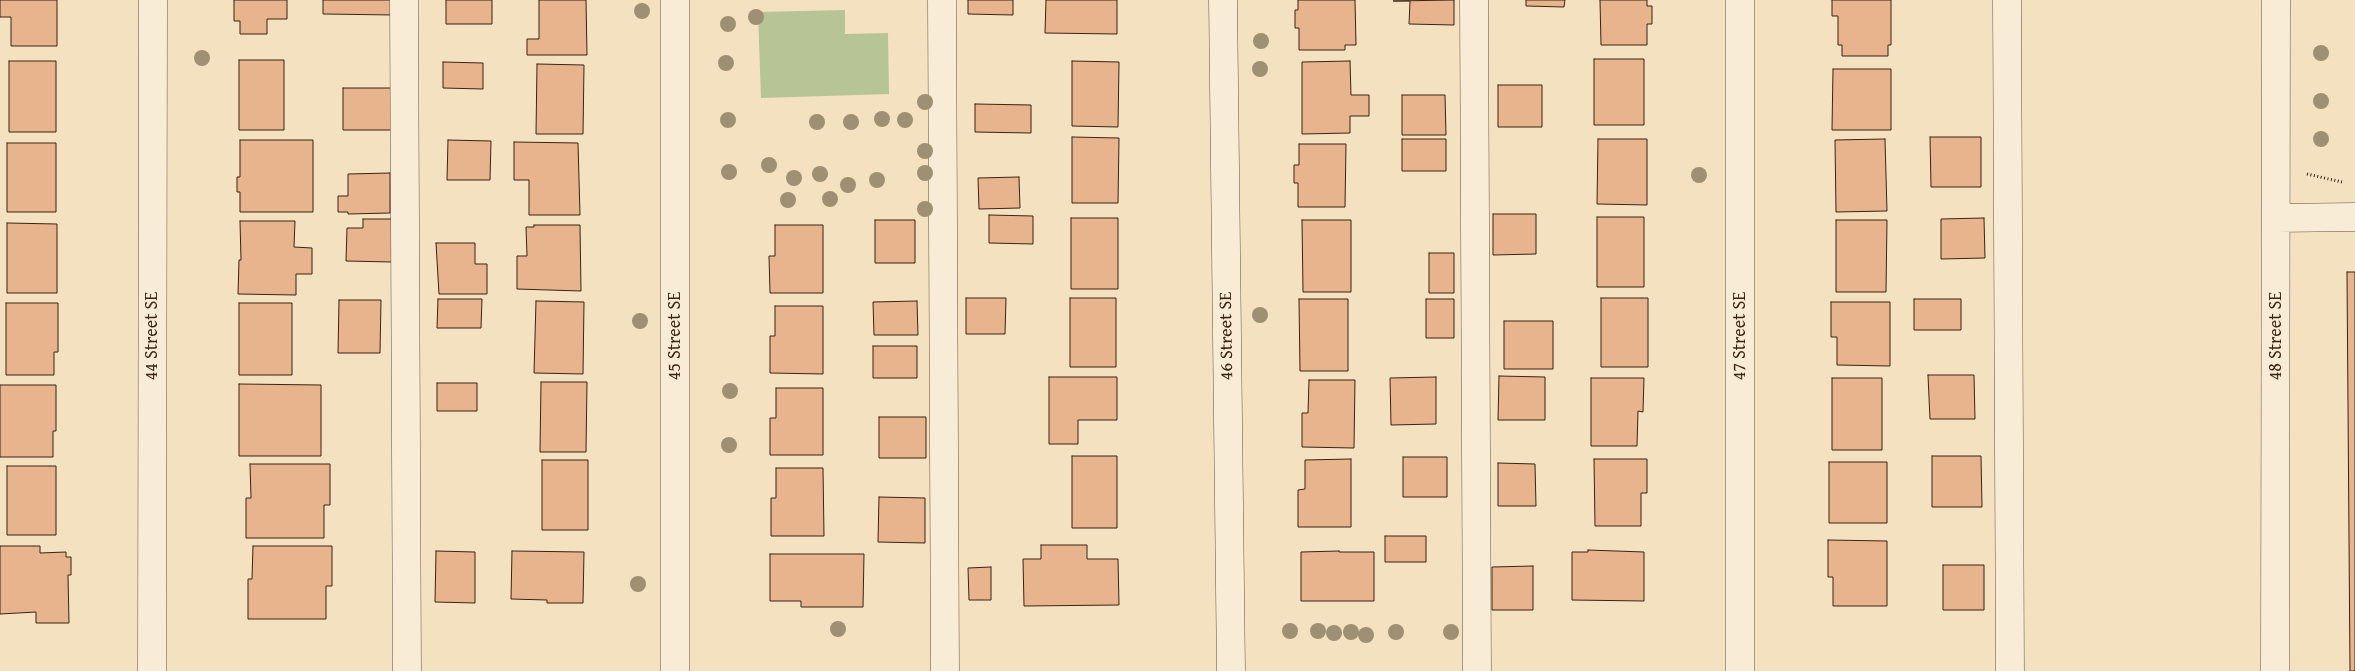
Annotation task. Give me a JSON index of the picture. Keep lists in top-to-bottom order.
{
  "streets": {
    "street": [
      "44 Street SE",
      "45 Street SE",
      "46 Street SE",
      "47 Street SE",
      "48 Street SE"
    ]
  }
}
